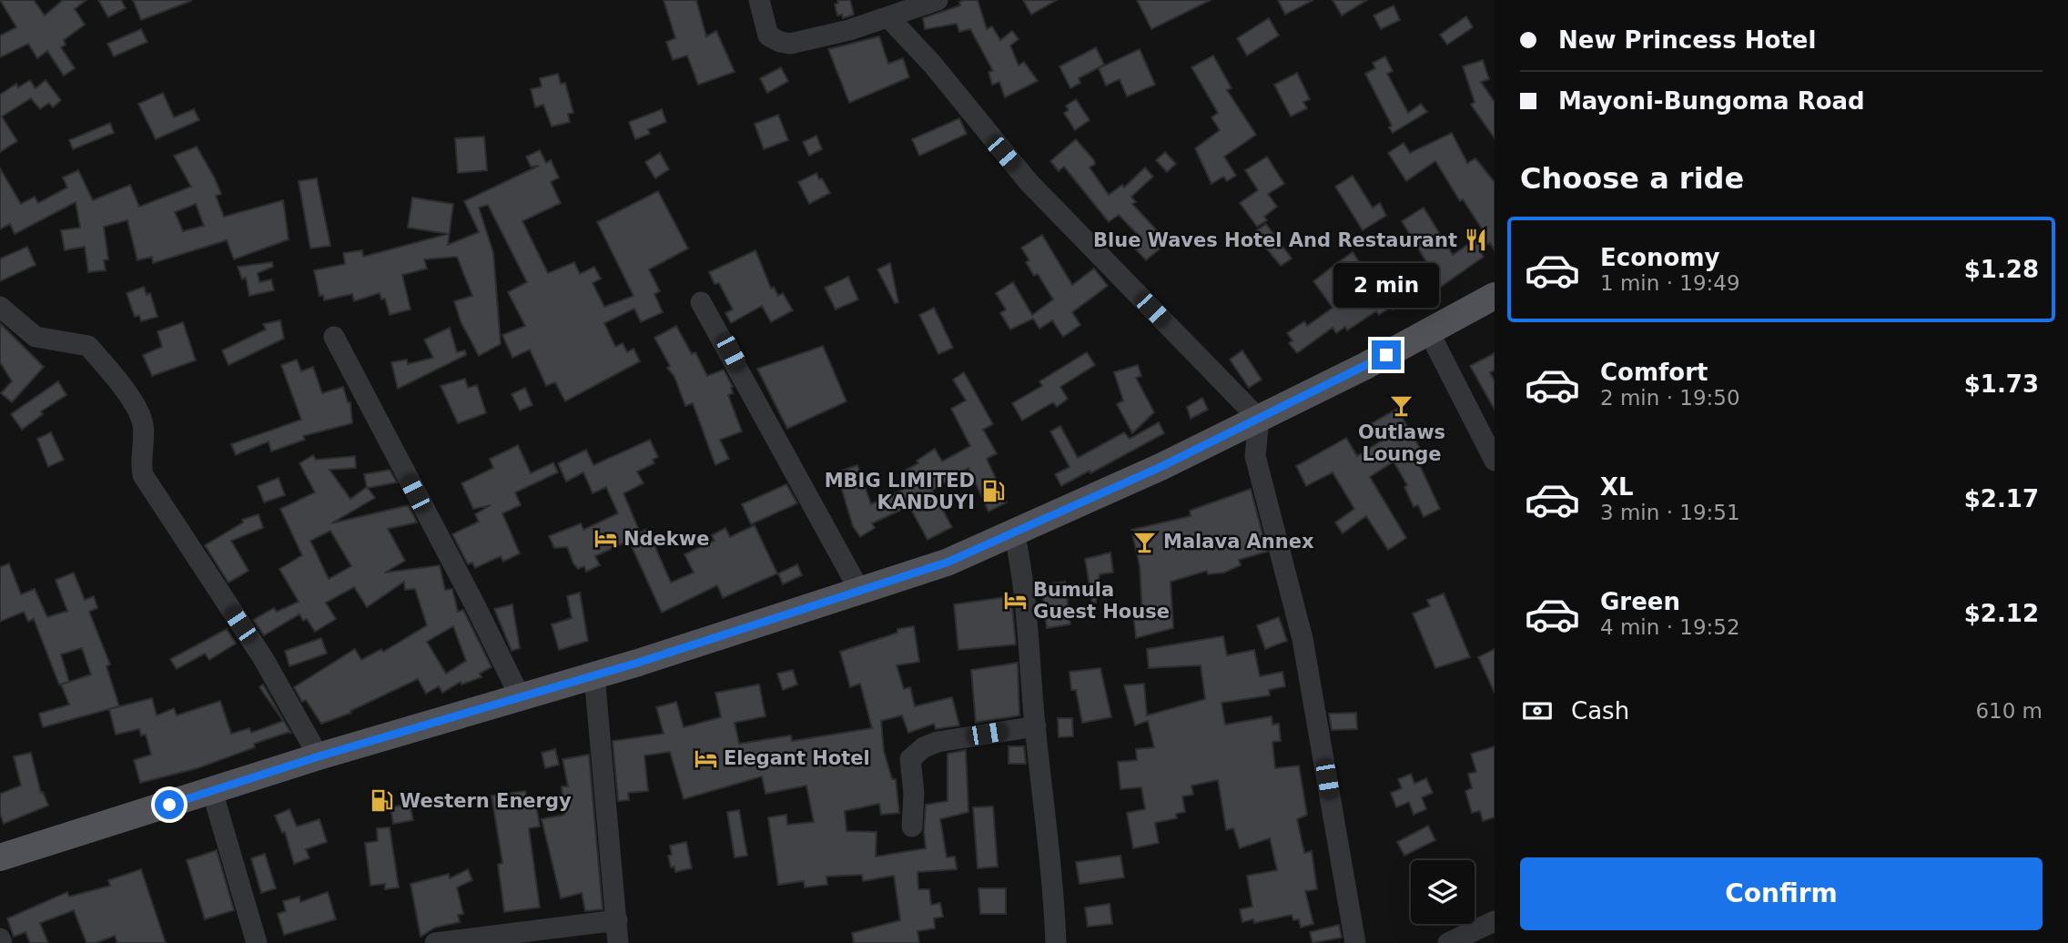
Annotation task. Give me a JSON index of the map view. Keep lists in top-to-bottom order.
{
  "places": {
    "restaurant": ["Blue Waves Hotel And Restaurant"],
    "bar": ["Outlaws Lounge", "Malava Annex"],
    "fuel station": ["MBIG LIMITED KANDUYI", "Western Energy"],
    "hotel": ["Ndekwe", "Bumula Guest House", "Elegant Hotel"]
  },
  "page": {
    "banner": ["New Princess Hotel", "Mayoni-Bungoma Road"],
    "heading": "Choose a ride",
    "list": [
      {
        "name": "Economy",
        "note": "1 min · 19:49",
        "value": "$1.28"
      },
      {
        "name": "Comfort",
        "note": "2 min · 19:50",
        "value": "$1.73"
      },
      {
        "name": "XL",
        "note": "3 min · 19:51",
        "value": "$2.17"
      },
      {
        "name": "Green",
        "note": "4 min · 19:52",
        "value": "$2.12"
      }
    ],
    "bubble": "2 min",
    "pay": ["Cash", "610 m"],
    "buttons": "Confirm"
  }
}
